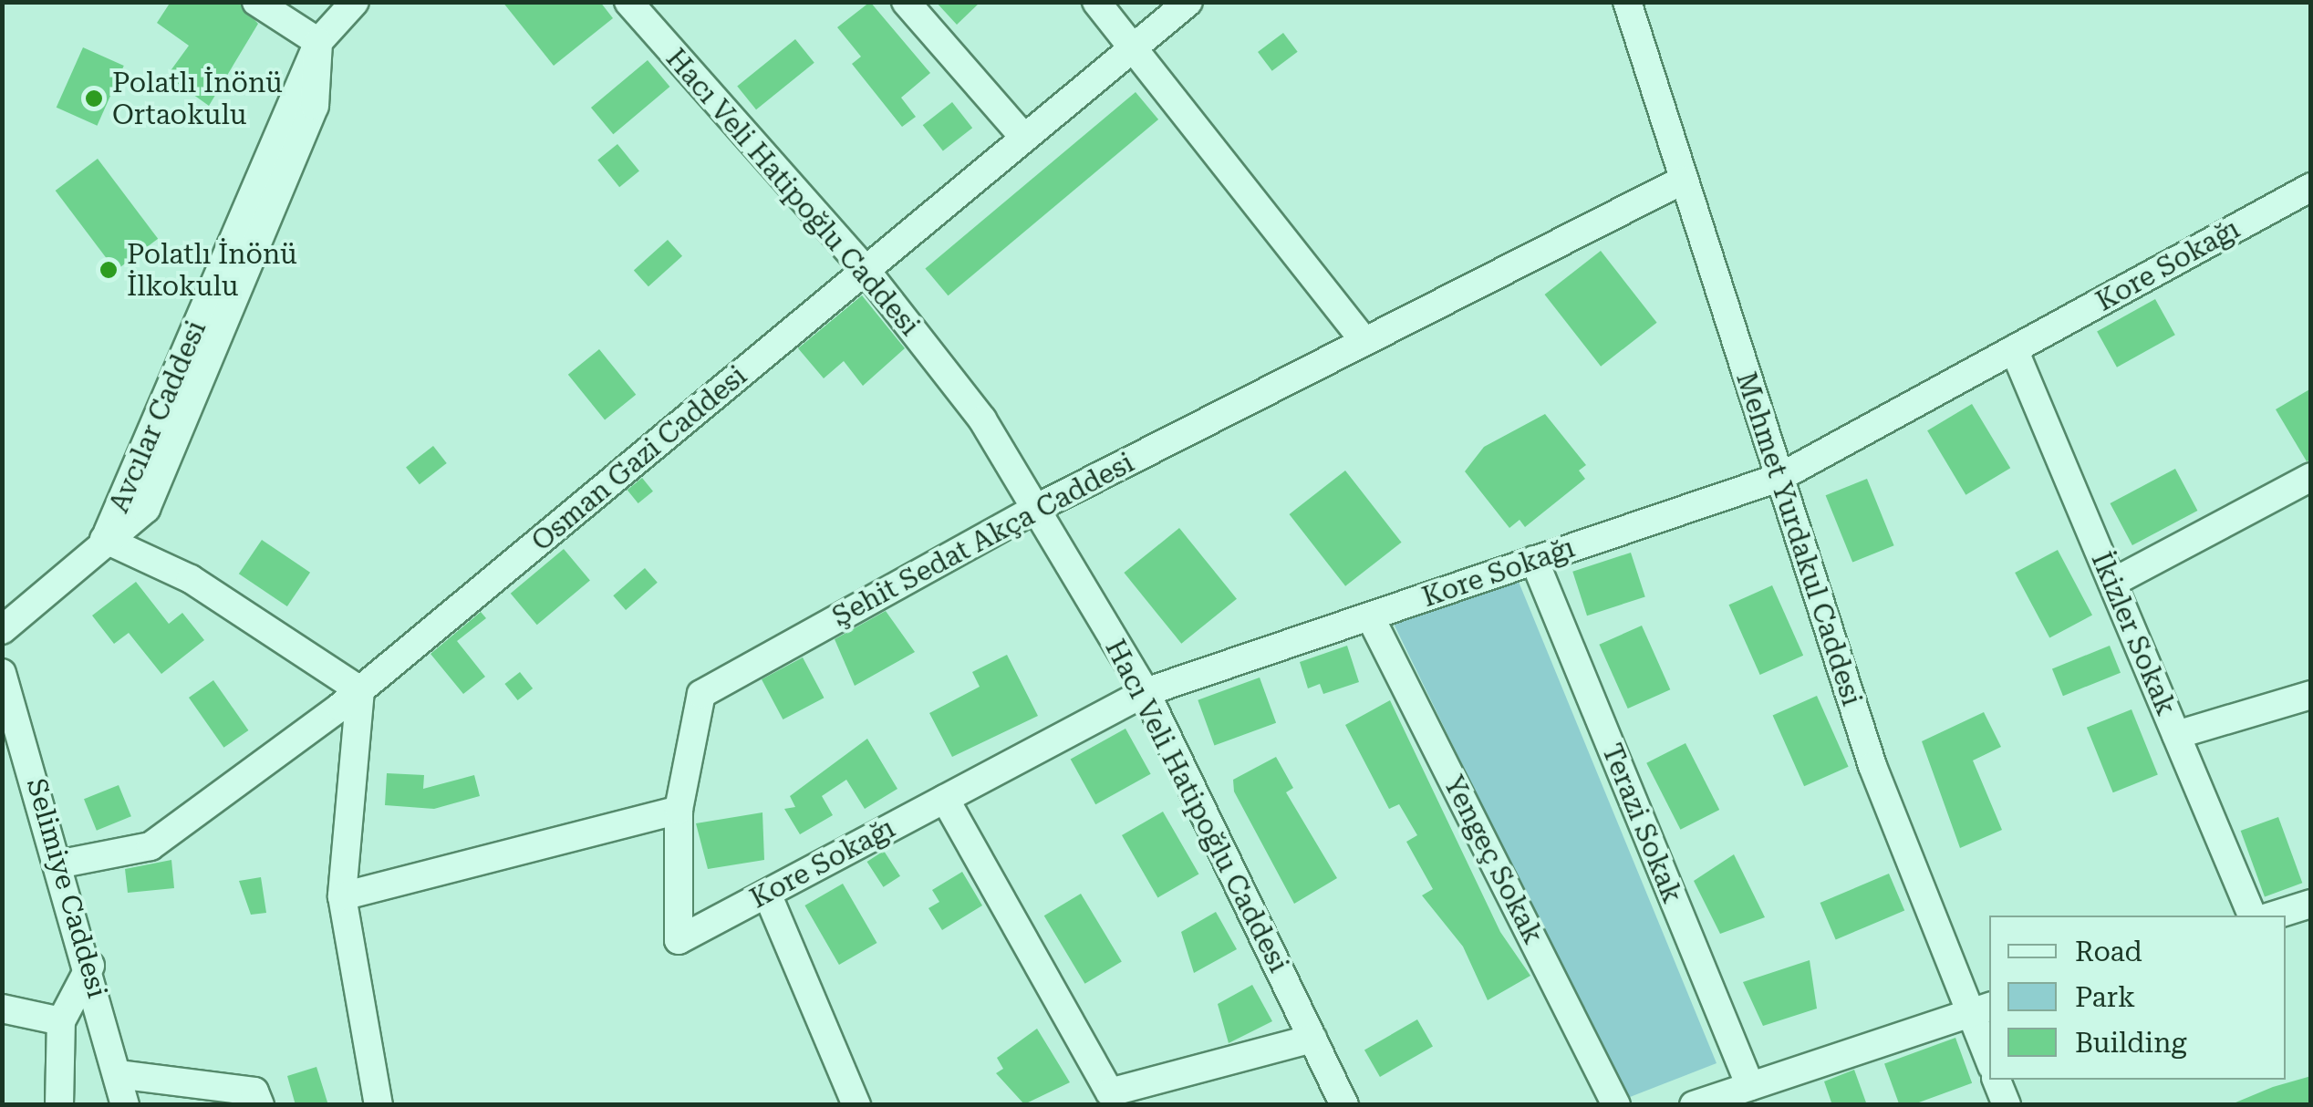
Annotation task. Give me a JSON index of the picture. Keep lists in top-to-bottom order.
{
  "streets": {
    "street": [
      "Hacı Veli Hatipoğlu Caddesi",
      "Kore Sokağı",
      "Avcılar Caddesi",
      "Osman Gazi Caddesi",
      "Mehmet Yurdakul Caddesi",
      "Şehit Sedat Akça Caddesi",
      "İkizler Sokak",
      "Terazi Sokak",
      "Yengeç Sokak",
      "Selimiye Caddesi"
    ]
  },
  "crossings": [
    ["Hacı Veli Hatipoğlu Caddesi", "Kore Sokağı"],
    ["Hacı Veli Hatipoğlu Caddesi", "Osman Gazi Caddesi"],
    ["Hacı Veli Hatipoğlu Caddesi", "Şehit Sedat Akça Caddesi"],
    ["Kore Sokağı", "Mehmet Yurdakul Caddesi"],
    ["Kore Sokağı", "Şehit Sedat Akça Caddesi"],
    ["Kore Sokağı", "İkizler Sokak"],
    ["Kore Sokağı", "Terazi Sokak"],
    ["Kore Sokağı", "Yengeç Sokak"],
    ["Osman Gazi Caddesi", "Selimiye Caddesi"],
    ["Mehmet Yurdakul Caddesi", "Şehit Sedat Akça Caddesi"]
  ],
  "places": ["Polatlı İnönü Ortaokulu", "Polatlı İnönü İlkokulu"],
  "legend": ["Road", "Park", "Building"]
}
